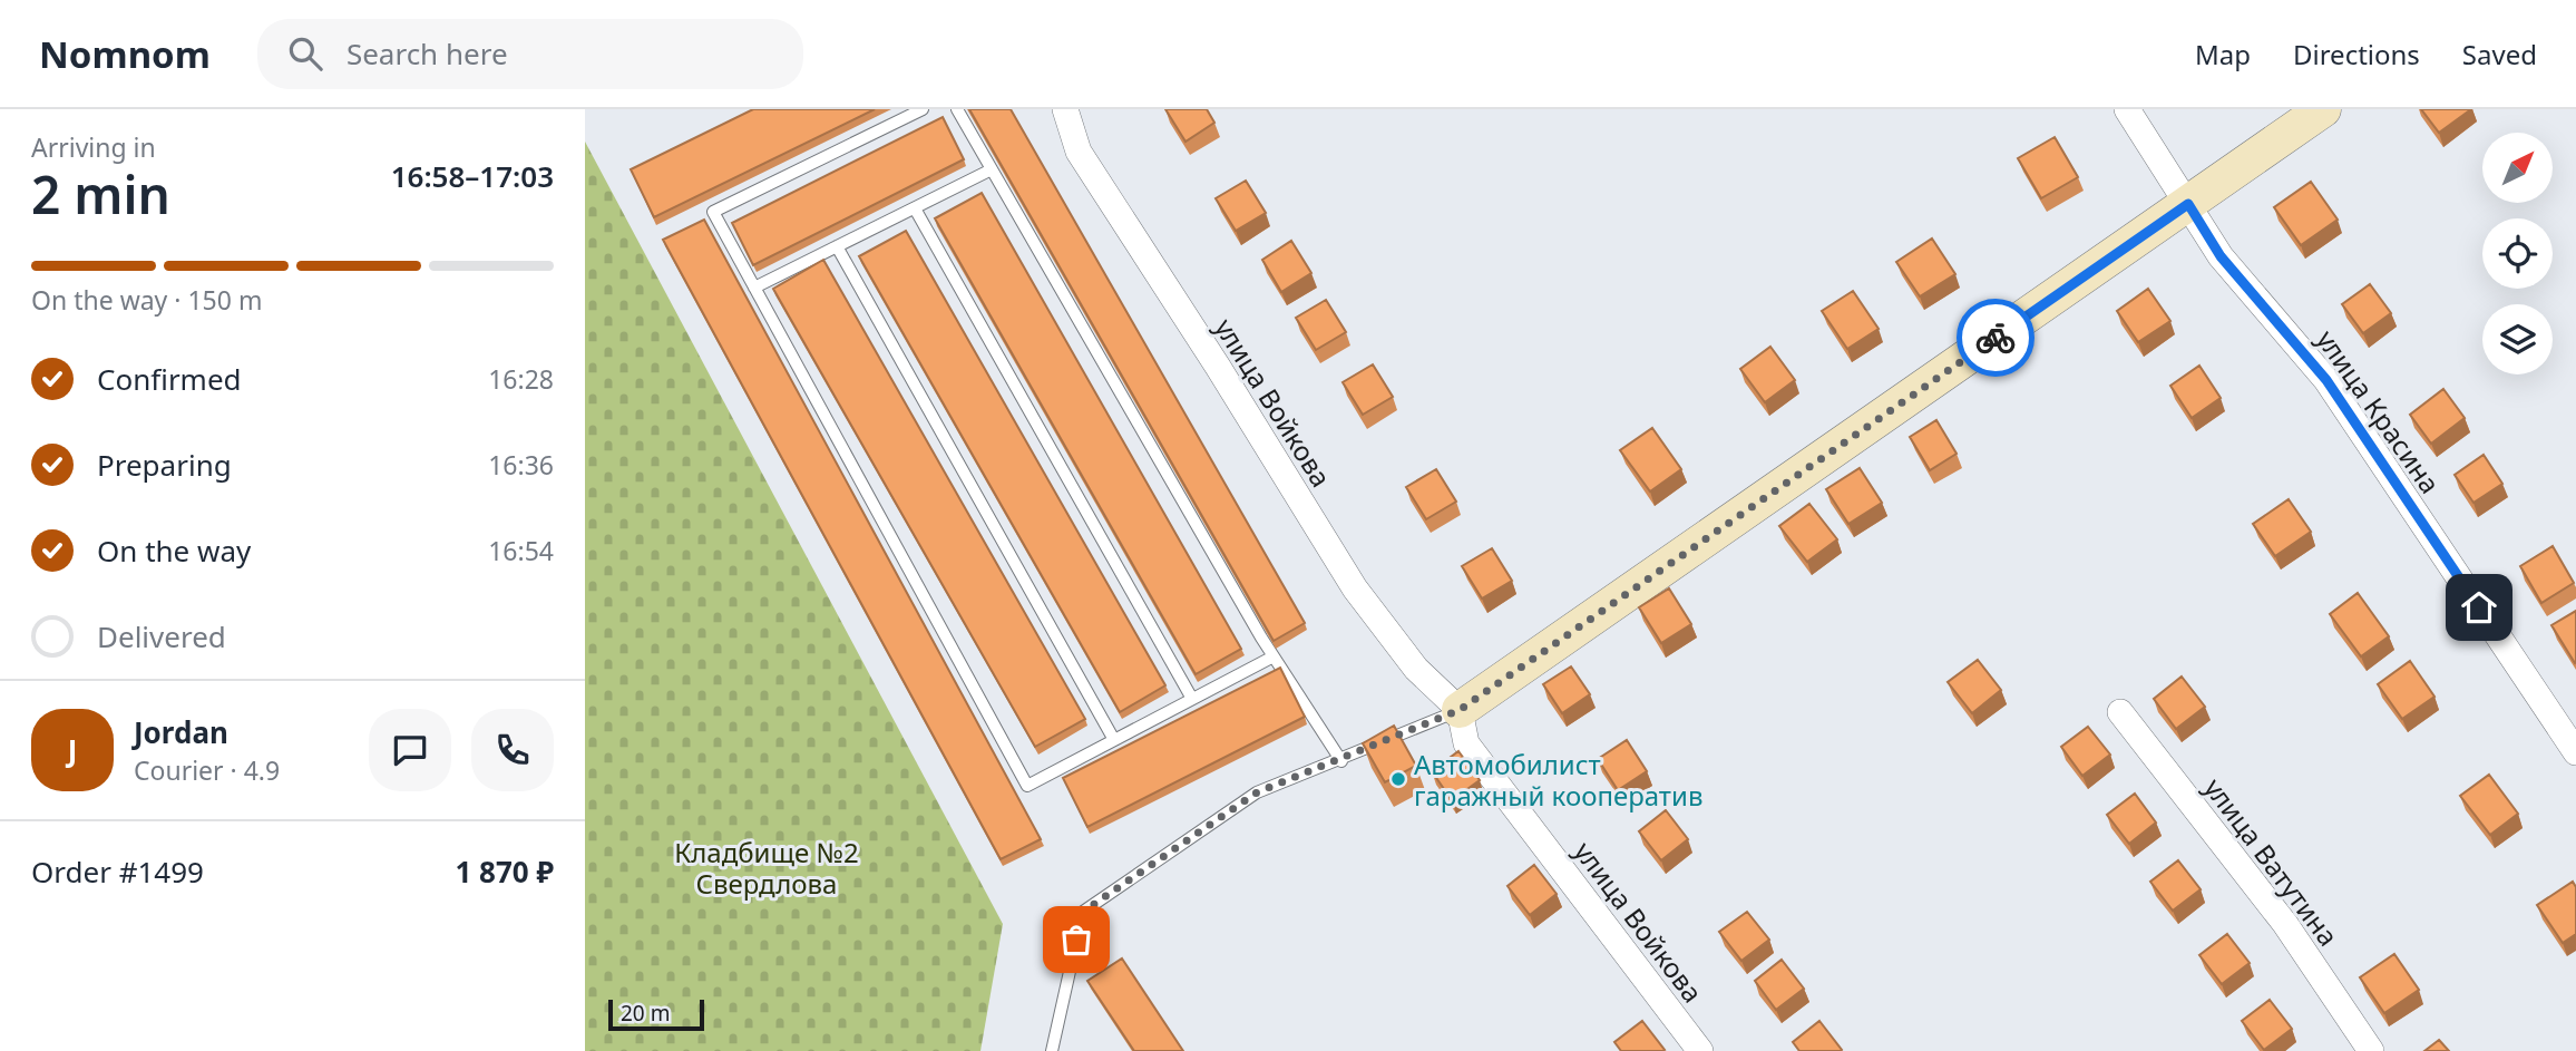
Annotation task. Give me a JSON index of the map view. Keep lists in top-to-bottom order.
{
  "streets": {
    "street": ["улица Войкова", "улица Красина", "улица Ватутина"]
  },
  "parks": ["Кладбище №2 Свердлова"],
  "places": ["Автомобилист гаражный кооператив"],
  "scale_bar": "20 m",
  "north": "top right",
  "page": {
    "header": "Nomnom",
    "search": "Search here",
    "nav": ["Map", "Directions", "Saved"],
    "heading": ["2 min", "Arriving in", "16:58–17:03"],
    "panel": [
      "Jordan",
      "Courier · 4.9",
      "Order #1499",
      "1 870 ₽"
    ],
    "bar": "On the way · 150 m",
    "list": [
      ["Confirmed", "16:28"],
      ["Preparing", "16:36"],
      ["On the way", "16:54"],
      "Delivered"
    ],
    "round": "J",
    "scale": "20 m"
  }
}
